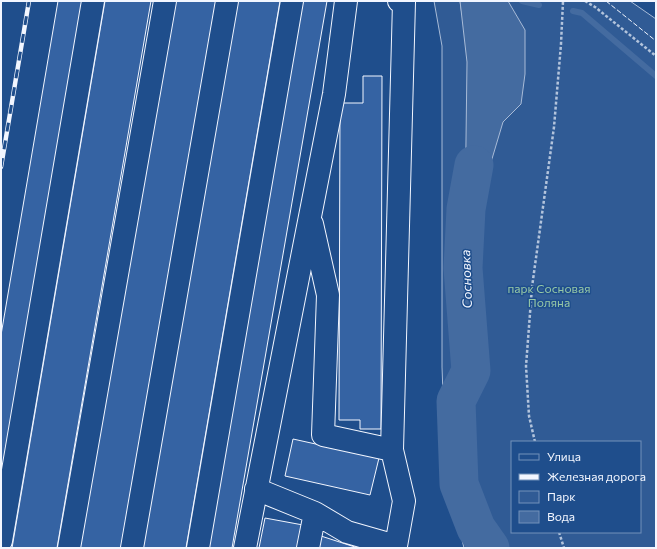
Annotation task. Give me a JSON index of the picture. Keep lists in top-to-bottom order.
{
  "water": ["Сосновка"],
  "parks": ["парк Сосновая Поляна"],
  "legend": [
    "Улица",
    "Железная дорога",
    "Парк",
    "Вода"
  ]
}
